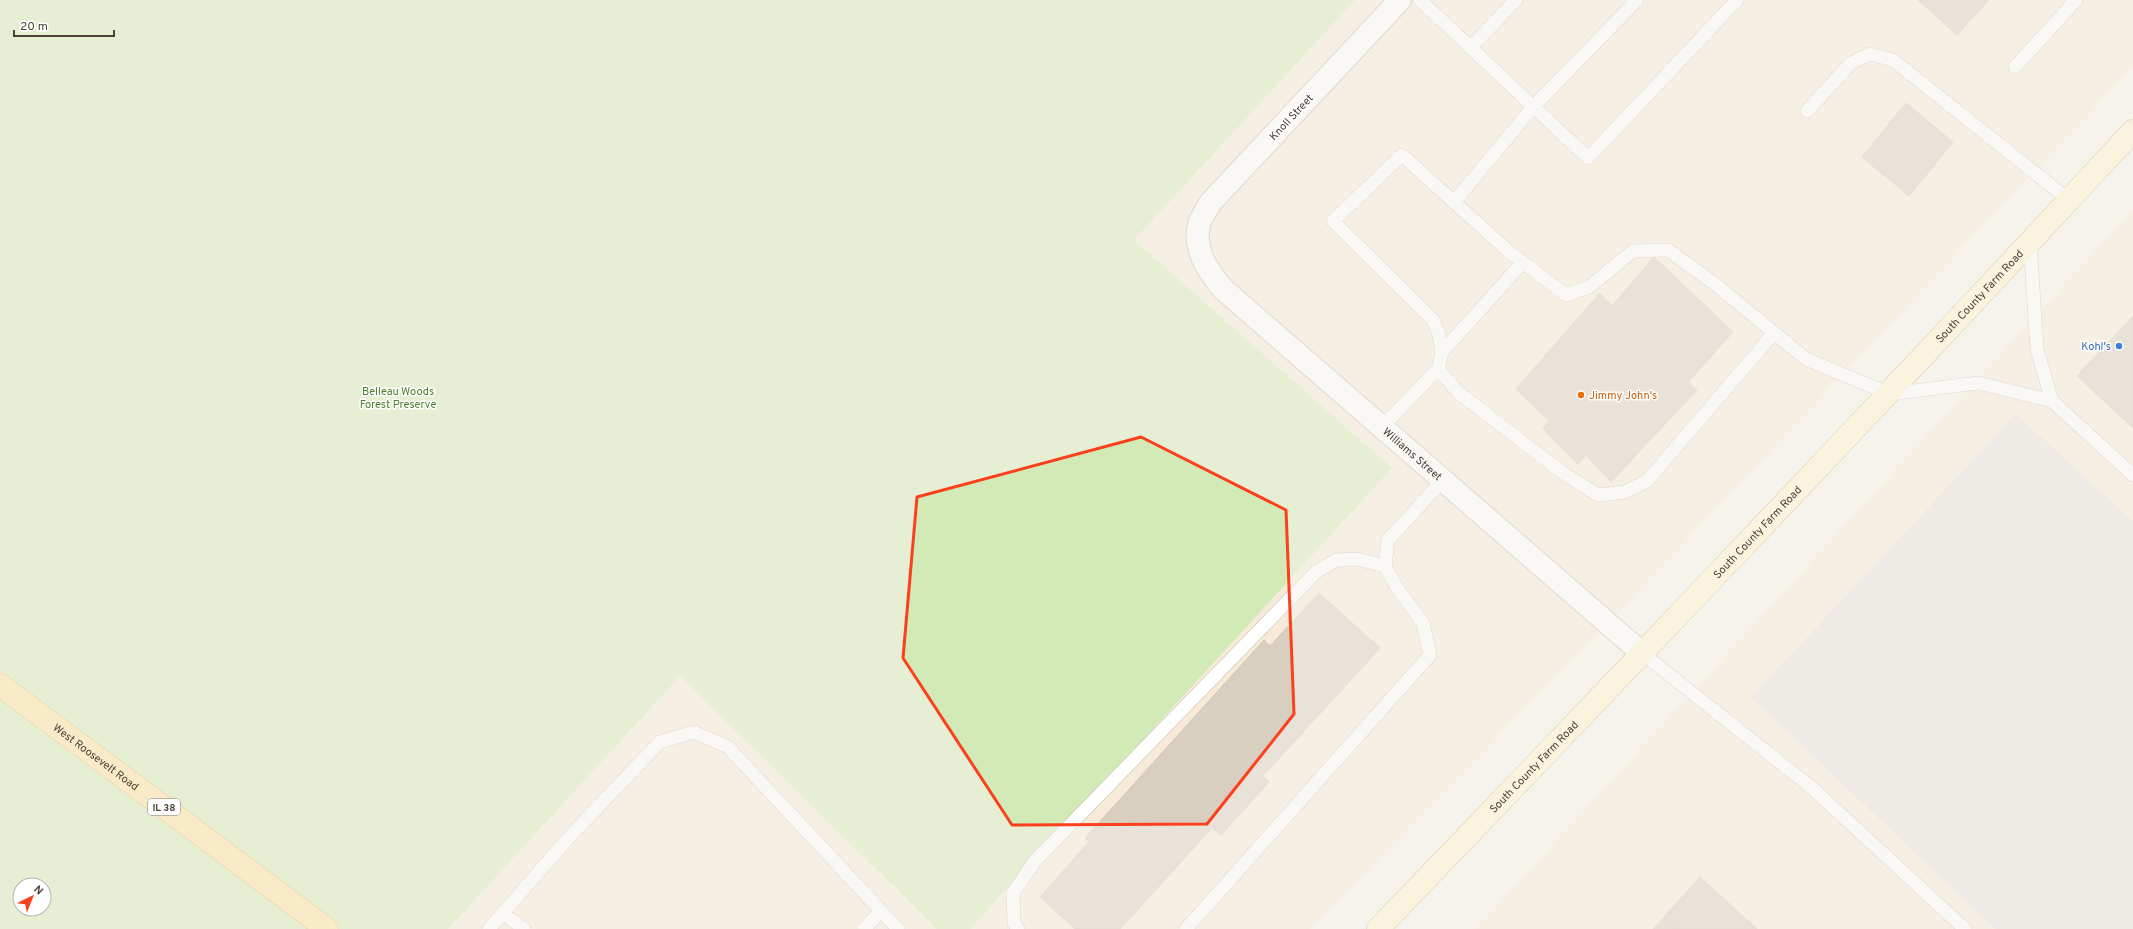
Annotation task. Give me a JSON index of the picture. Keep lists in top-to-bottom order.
{
  "streets": {
    "main road": ["South County Farm Road", "West Roosevelt Road", "IL 38"],
    "street": ["Knoll Street", "Williams Street"]
  },
  "crossings": [
    ["Knoll Street", "Williams Street"],
    ["South County Farm Road", "Williams Street"]
  ],
  "parks": ["Belleau Woods Forest Preserve"],
  "places": ["Kohl's", "Jimmy John's"],
  "scale_bar": "20 m",
  "north": "top right"
}
